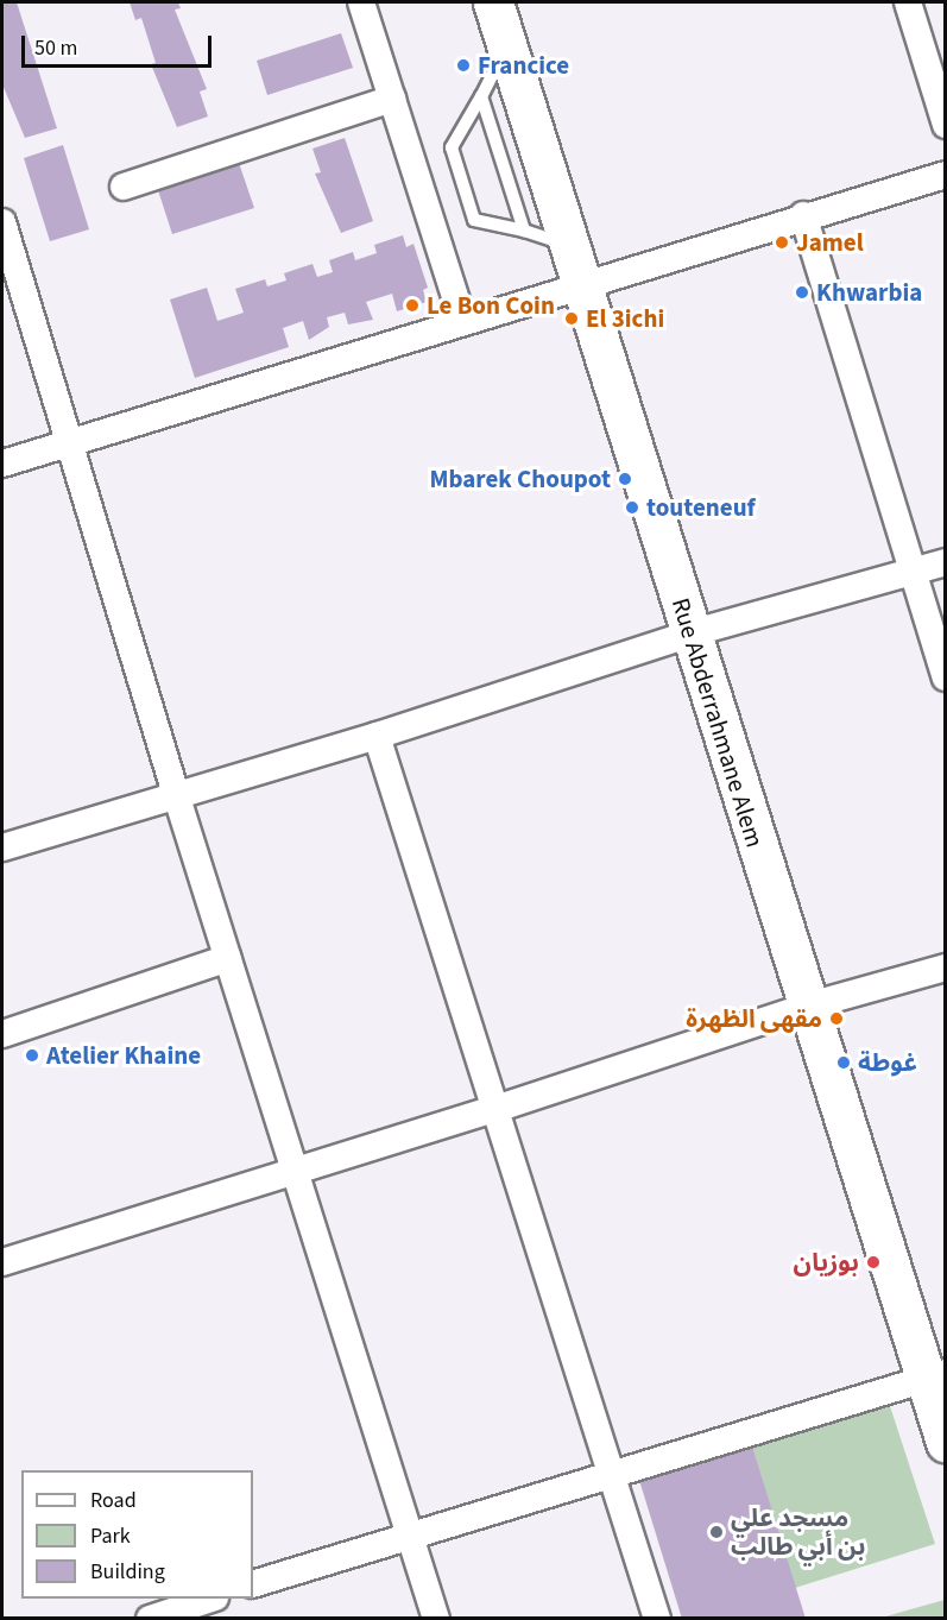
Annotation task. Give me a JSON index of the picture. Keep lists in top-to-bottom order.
{
  "streets": {
    "main road": ["Rue Abderrahmane Alem"]
  },
  "places": [
    "Francice",
    "Jamel",
    "Khwarbia",
    "Le Bon Coin",
    "El 3ichi",
    "Mbarek Choupot",
    "touteneuf",
    "مقهى الظهرة",
    "Atelier Khaine",
    "غوطة",
    "بوزيان",
    "مسجد علي بن أبي طالب"
  ],
  "legend": ["Road", "Park", "Building"],
  "scale_bar": "50 m"
}
